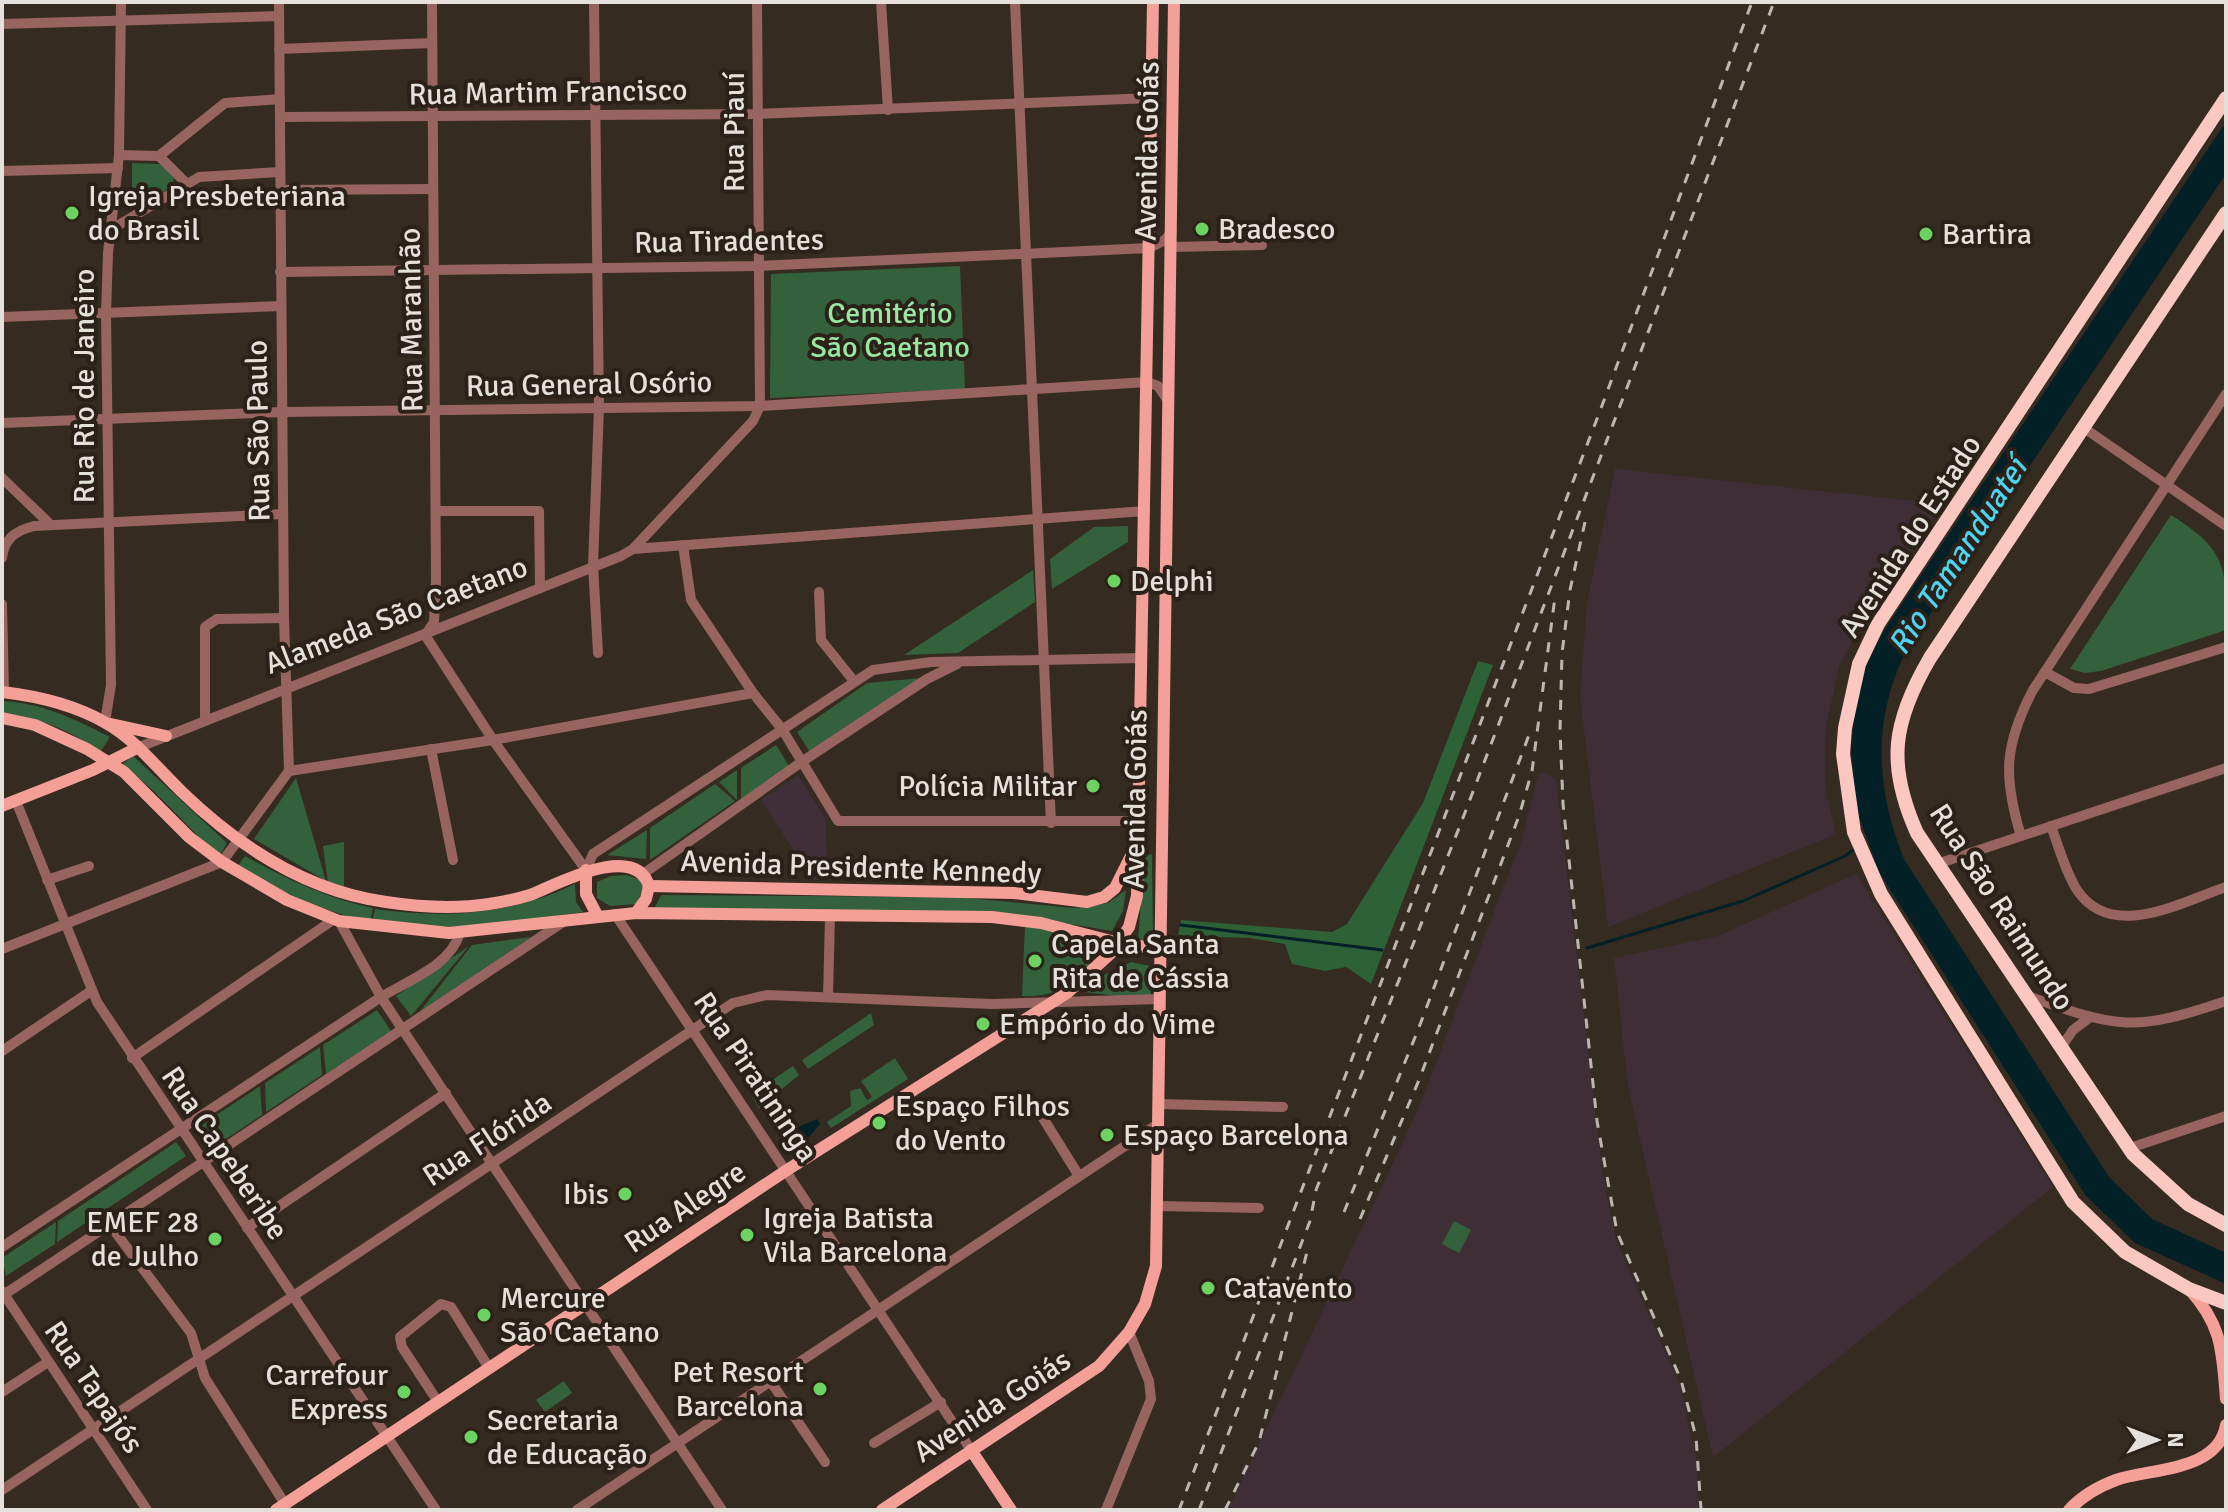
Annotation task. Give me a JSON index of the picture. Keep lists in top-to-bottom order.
{
  "streets": {
    "highway": ["Avenida do Estado", "Rua São Raimundo"],
    "main road": [
      "Avenida Goiás",
      "Alameda São Caetano",
      "Avenida Presidente Kennedy",
      "Rua Piratininga",
      "Rua Alegre"
    ],
    "street": [
      "Rua Martim Francisco",
      "Rua Piauí",
      "Rua Tiradentes",
      "Rua Maranhão",
      "Rua General Osório",
      "Rua Rio de Janeiro",
      "Rua São Paulo",
      "Rua Flórida",
      "Rua Capeberibe",
      "Rua Tapajós"
    ]
  },
  "crossings": [
    ["Rua Martim Francisco", "Rua Piauí"],
    ["Rua Martim Francisco", "Avenida Goiás"],
    ["Rua Martim Francisco", "Rua Maranhão"],
    ["Rua Martim Francisco", "Rua São Paulo"],
    ["Rua Piauí", "Rua Tiradentes"],
    ["Rua Piauí", "Rua General Osório"],
    ["Rua Piauí", "Alameda São Caetano"],
    ["Avenida Goiás", "Rua Tiradentes"],
    ["Avenida Goiás", "Rua General Osório"],
    ["Avenida Goiás", "Avenida Presidente Kennedy"],
    ["Avenida Goiás", "Rua Piratininga"],
    ["Avenida Goiás", "Rua Flórida"],
    ["Avenida Goiás", "Rua Alegre"],
    ["Rua Tiradentes", "Rua Maranhão"],
    ["Rua Tiradentes", "Rua São Paulo"],
    ["Rua Maranhão", "Rua General Osório"],
    ["Rua Maranhão", "Alameda São Caetano"],
    ["Rua General Osório", "Rua Rio de Janeiro"],
    ["Rua General Osório", "Rua São Paulo"],
    ["Rua General Osório", "Alameda São Caetano"],
    ["Rua Rio de Janeiro", "Avenida Presidente Kennedy"],
    ["Rua São Paulo", "Alameda São Caetano"],
    ["Alameda São Caetano", "Avenida Presidente Kennedy"],
    ["Alameda São Caetano", "Rua Capeberibe"],
    ["Avenida Presidente Kennedy", "Rua Piratininga"],
    ["Avenida Presidente Kennedy", "Rua Alegre"],
    ["Rua Piratininga", "Rua Flórida"],
    ["Rua Piratininga", "Rua Alegre"],
    ["Rua Flórida", "Rua Capeberibe"],
    ["Rua Flórida", "Rua Alegre"],
    ["Rua Flórida", "Rua Tapajós"],
    ["Rua Capeberibe", "Rua Alegre"]
  ],
  "water": ["Rio Tamanduateí"],
  "parks": ["Cemitério São Caetano"],
  "places": [
    "Igreja Presbeteriana do Brasil",
    "Bradesco",
    "Bartira",
    "Delphi",
    "Polícia Militar",
    "Capela Santa Rita de Cássia",
    "Empório do Vime",
    "Espaço Filhos do Vento",
    "Espaço Barcelona",
    "Ibis",
    "Igreja Batista Vila Barcelona",
    "EMEF 28 de Julho",
    "Catavento",
    "Mercure São Caetano",
    "Pet Resort Barcelona",
    "Carrefour Express",
    "Secretaria de Educação"
  ],
  "north": "right"
}
